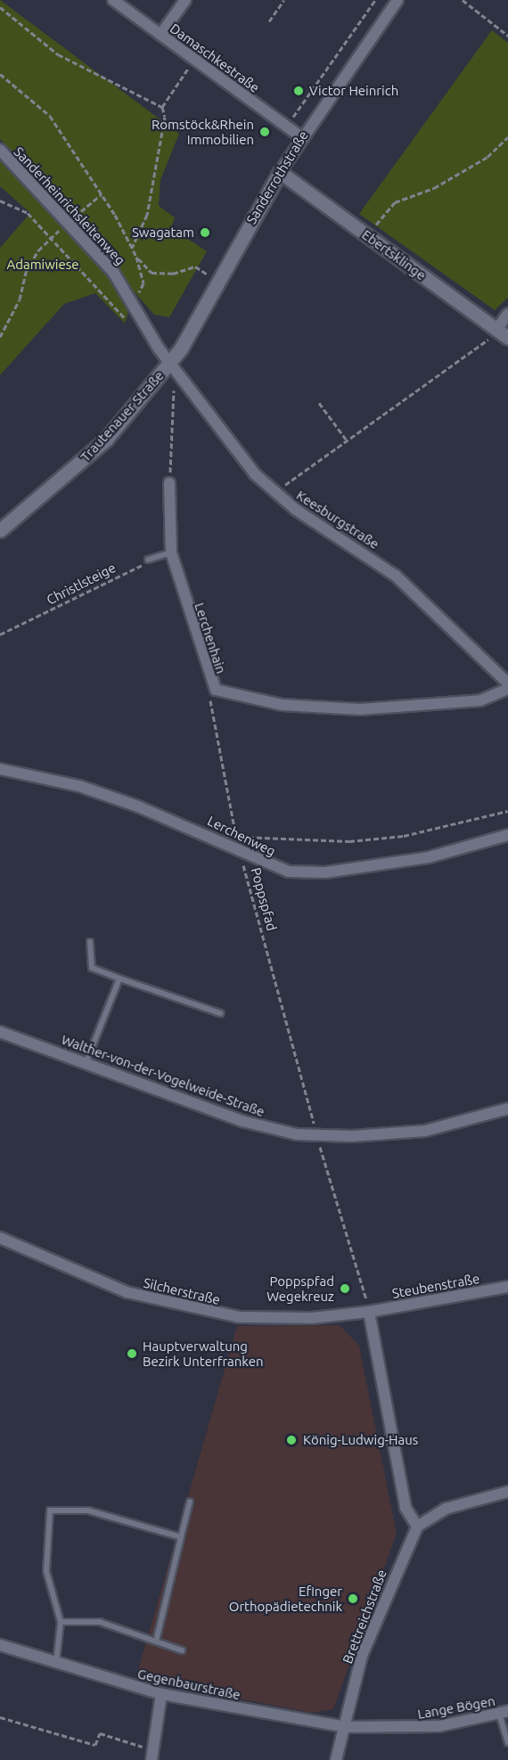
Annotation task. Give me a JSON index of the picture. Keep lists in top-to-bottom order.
{
  "streets": {
    "street": [
      "Damaschkestraße",
      "Sanderrothstraße",
      "Sanderheinrichsleitenweg",
      "Ebertsklinge",
      "Trautenauer Straße",
      "Keesburgstraße",
      "Lerchenhain",
      "Lerchenweg",
      "Walther-von-der-Vogelweide-Straße",
      "Steubenstraße",
      "Silcherstraße",
      "Brettreichstraße",
      "Gegenbaurstraße",
      "Lange Bögen"
    ],
    "path": ["Christlsteige", "Poppspfad"]
  },
  "crossings": [
    ["Damaschkestraße", "Sanderrothstraße"],
    ["Sanderrothstraße", "Sanderheinrichsleitenweg"],
    ["Sanderrothstraße", "Ebertsklinge"],
    ["Sanderrothstraße", "Trautenauer Straße"],
    ["Sanderrothstraße", "Keesburgstraße"],
    ["Sanderheinrichsleitenweg", "Trautenauer Straße"],
    ["Sanderheinrichsleitenweg", "Keesburgstraße"],
    ["Trautenauer Straße", "Keesburgstraße"],
    ["Lerchenhain", "Poppspfad"],
    ["Lerchenweg", "Poppspfad"],
    ["Steubenstraße", "Silcherstraße"],
    ["Brettreichstraße", "Gegenbaurstraße"],
    ["Brettreichstraße", "Lange Bögen"],
    ["Gegenbaurstraße", "Lange Bögen"]
  ],
  "parks": ["Adamiwiese"],
  "places": [
    "Victor Heinrich",
    "Romstöck&Rhein Immobilien",
    "Swagatam",
    "Poppspfad Wegekreuz",
    "Hauptverwaltung Bezirk Unterfranken",
    "König-Ludwig-Haus",
    "Efinger Orthopädietechnik"
  ]
}
